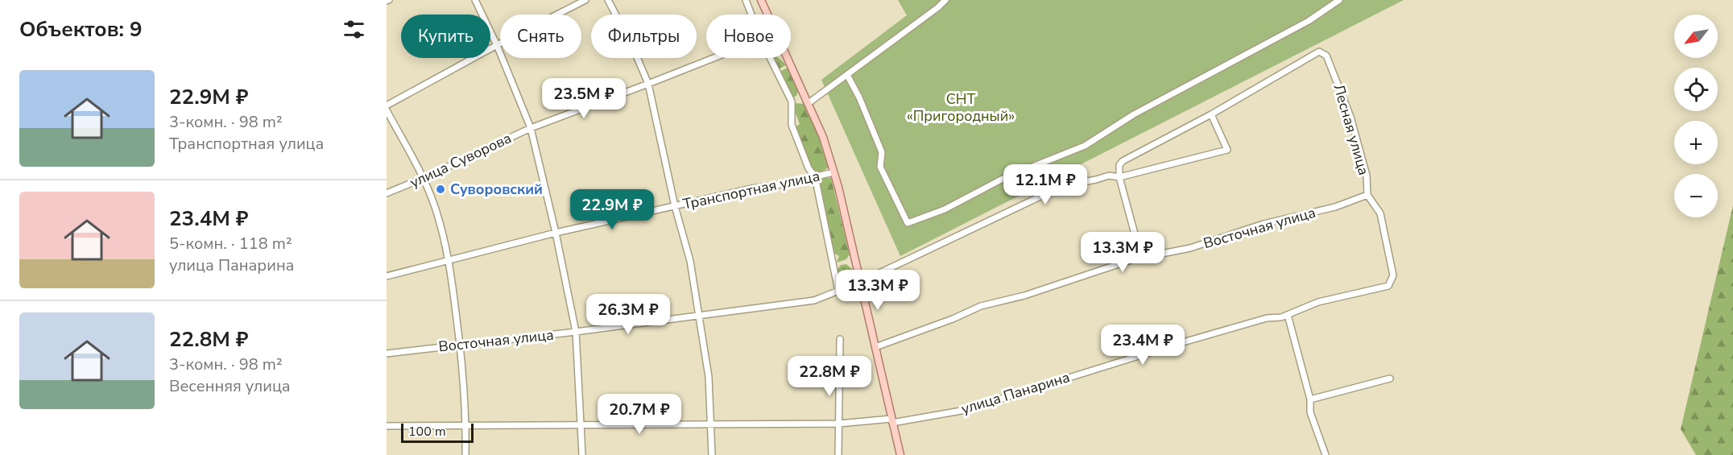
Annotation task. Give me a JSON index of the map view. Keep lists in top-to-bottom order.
{
  "streets": {
    "street": [
      "Лесная улица",
      "улица Суворова",
      "Транспортная улица",
      "Восточная улица",
      "улица Панарина"
    ]
  },
  "crossings": [
    ["Лесная улица", "Восточная улица"],
    ["Лесная улица", "улица Панарина"]
  ],
  "parks": ["СНТ «Пригородный»"],
  "places": ["Суворовский"],
  "scale_bar": "100 m",
  "north": "bottom left",
  "page": {
    "heading": "Объектов: 9",
    "map_buttons": ["+", "−"],
    "chip": [
      "Купить",
      "Снять",
      "Фильтры",
      "Новое"
    ],
    "list": [
      {
        "name": "22.9M ₽",
        "note": "3-комн. · 98 m² · Транспортная улица"
      },
      {
        "name": "23.4M ₽",
        "note": "5-комн. · 118 m² · улица Панарина"
      },
      {
        "name": "22.8M ₽",
        "note": "3-комн. · 98 m² · Весенняя улица"
      }
    ],
    "price": [
      "23.5M ₽",
      "12.1M ₽",
      "22.9M ₽",
      "13.3M ₽",
      "13.3M ₽",
      "26.3M ₽",
      "23.4M ₽",
      "22.8M ₽",
      "20.7M ₽"
    ],
    "scale": "100 m"
  }
}
